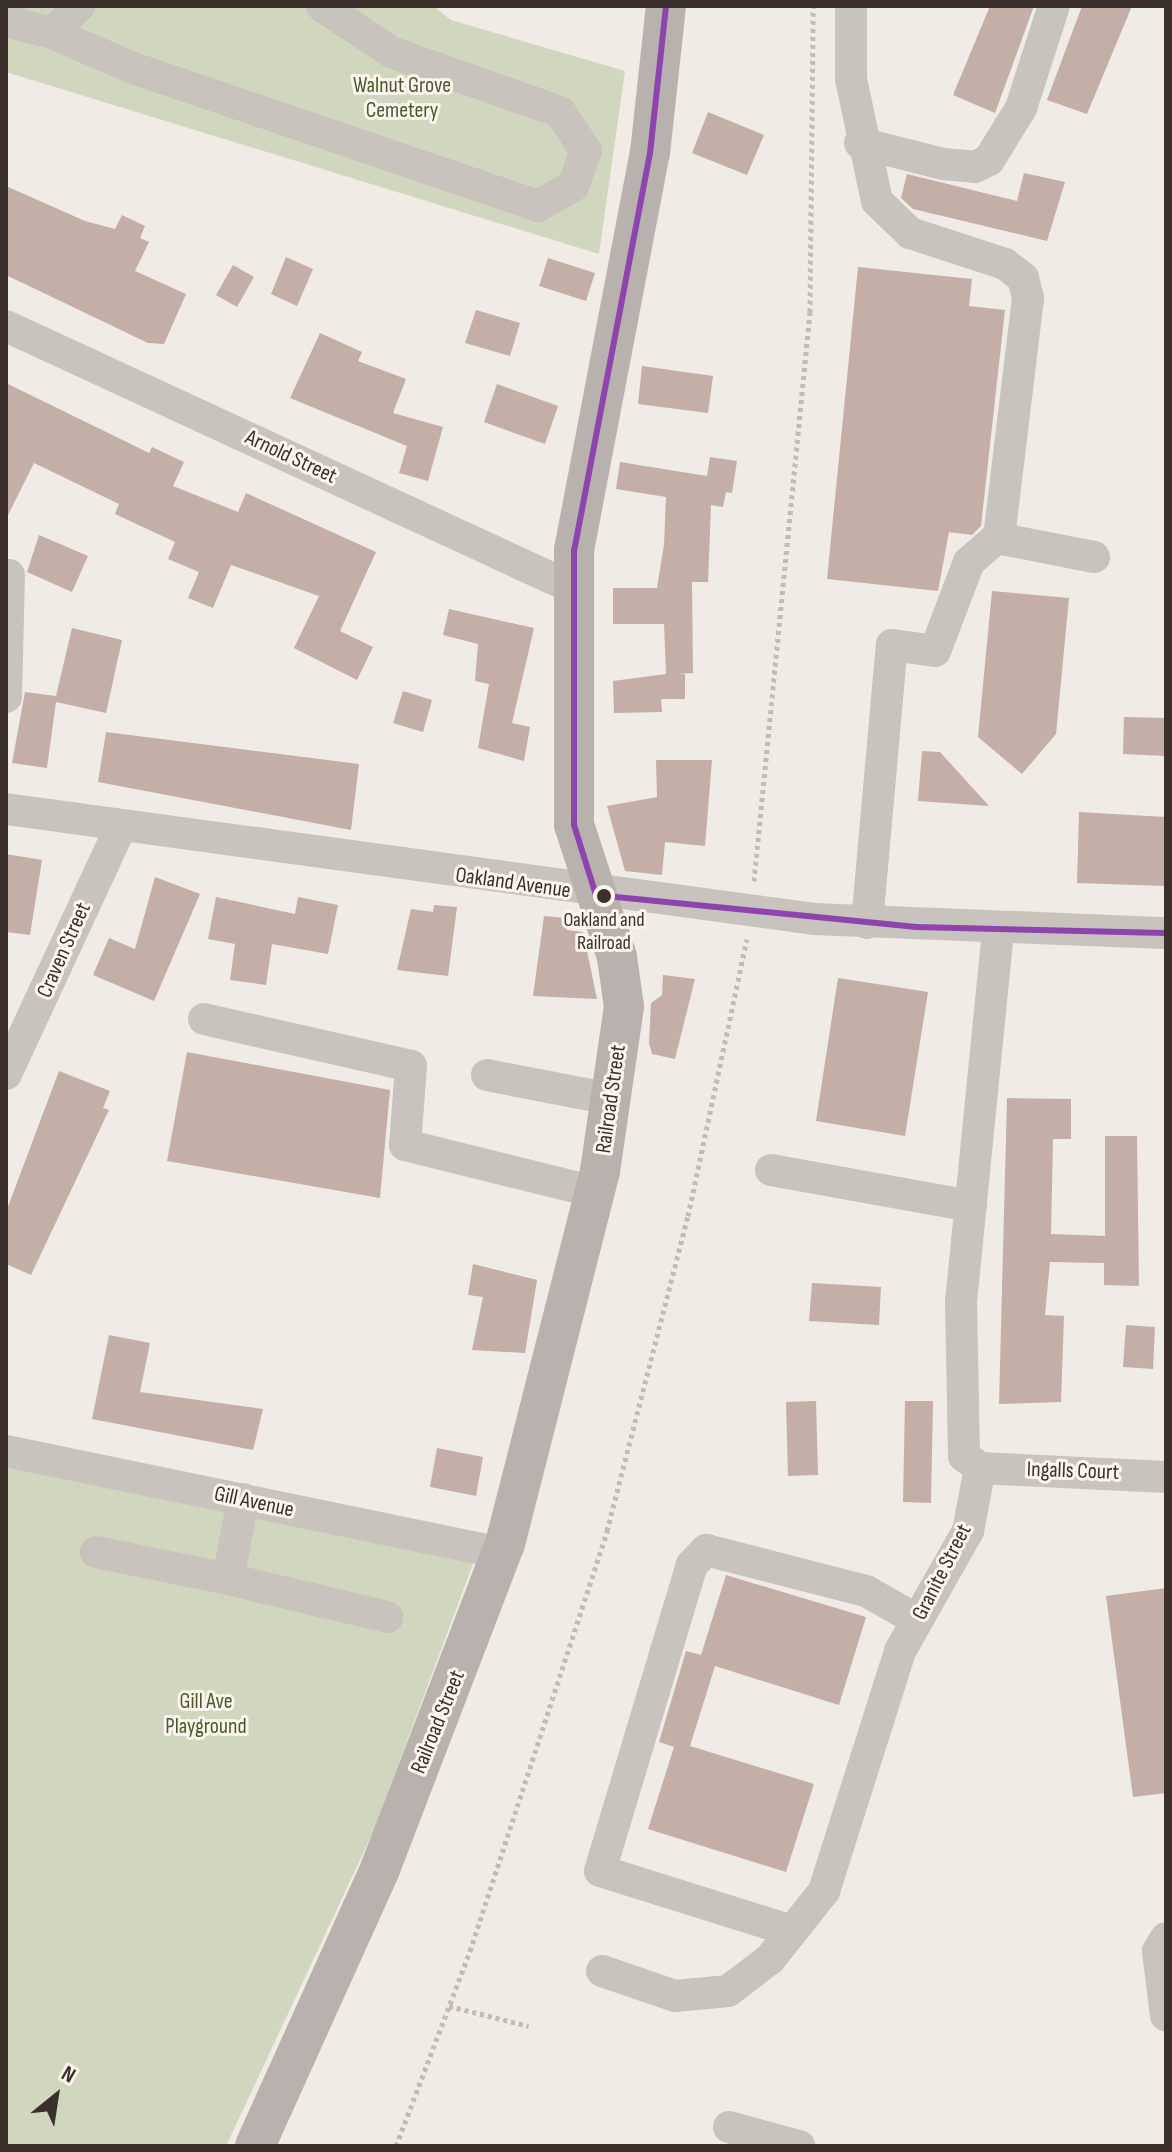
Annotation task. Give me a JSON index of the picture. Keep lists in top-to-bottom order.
{
  "streets": {
    "main road": ["Railroad Street"],
    "street": [
      "Arnold Street",
      "Oakland Avenue",
      "Craven Street",
      "Ingalls Court",
      "Gill Avenue",
      "Granite Street"
    ]
  },
  "crossings": [
    ["Arnold Street", "Railroad Street"],
    ["Oakland Avenue", "Craven Street"],
    ["Oakland Avenue", "Railroad Street"],
    ["Railroad Street", "Gill Avenue"],
    ["Ingalls Court", "Granite Street"]
  ],
  "parks": ["Walnut Grove Cemetery", "Gill Ave Playground"],
  "places": ["Oakland and Railroad"],
  "north": "top right"
}
